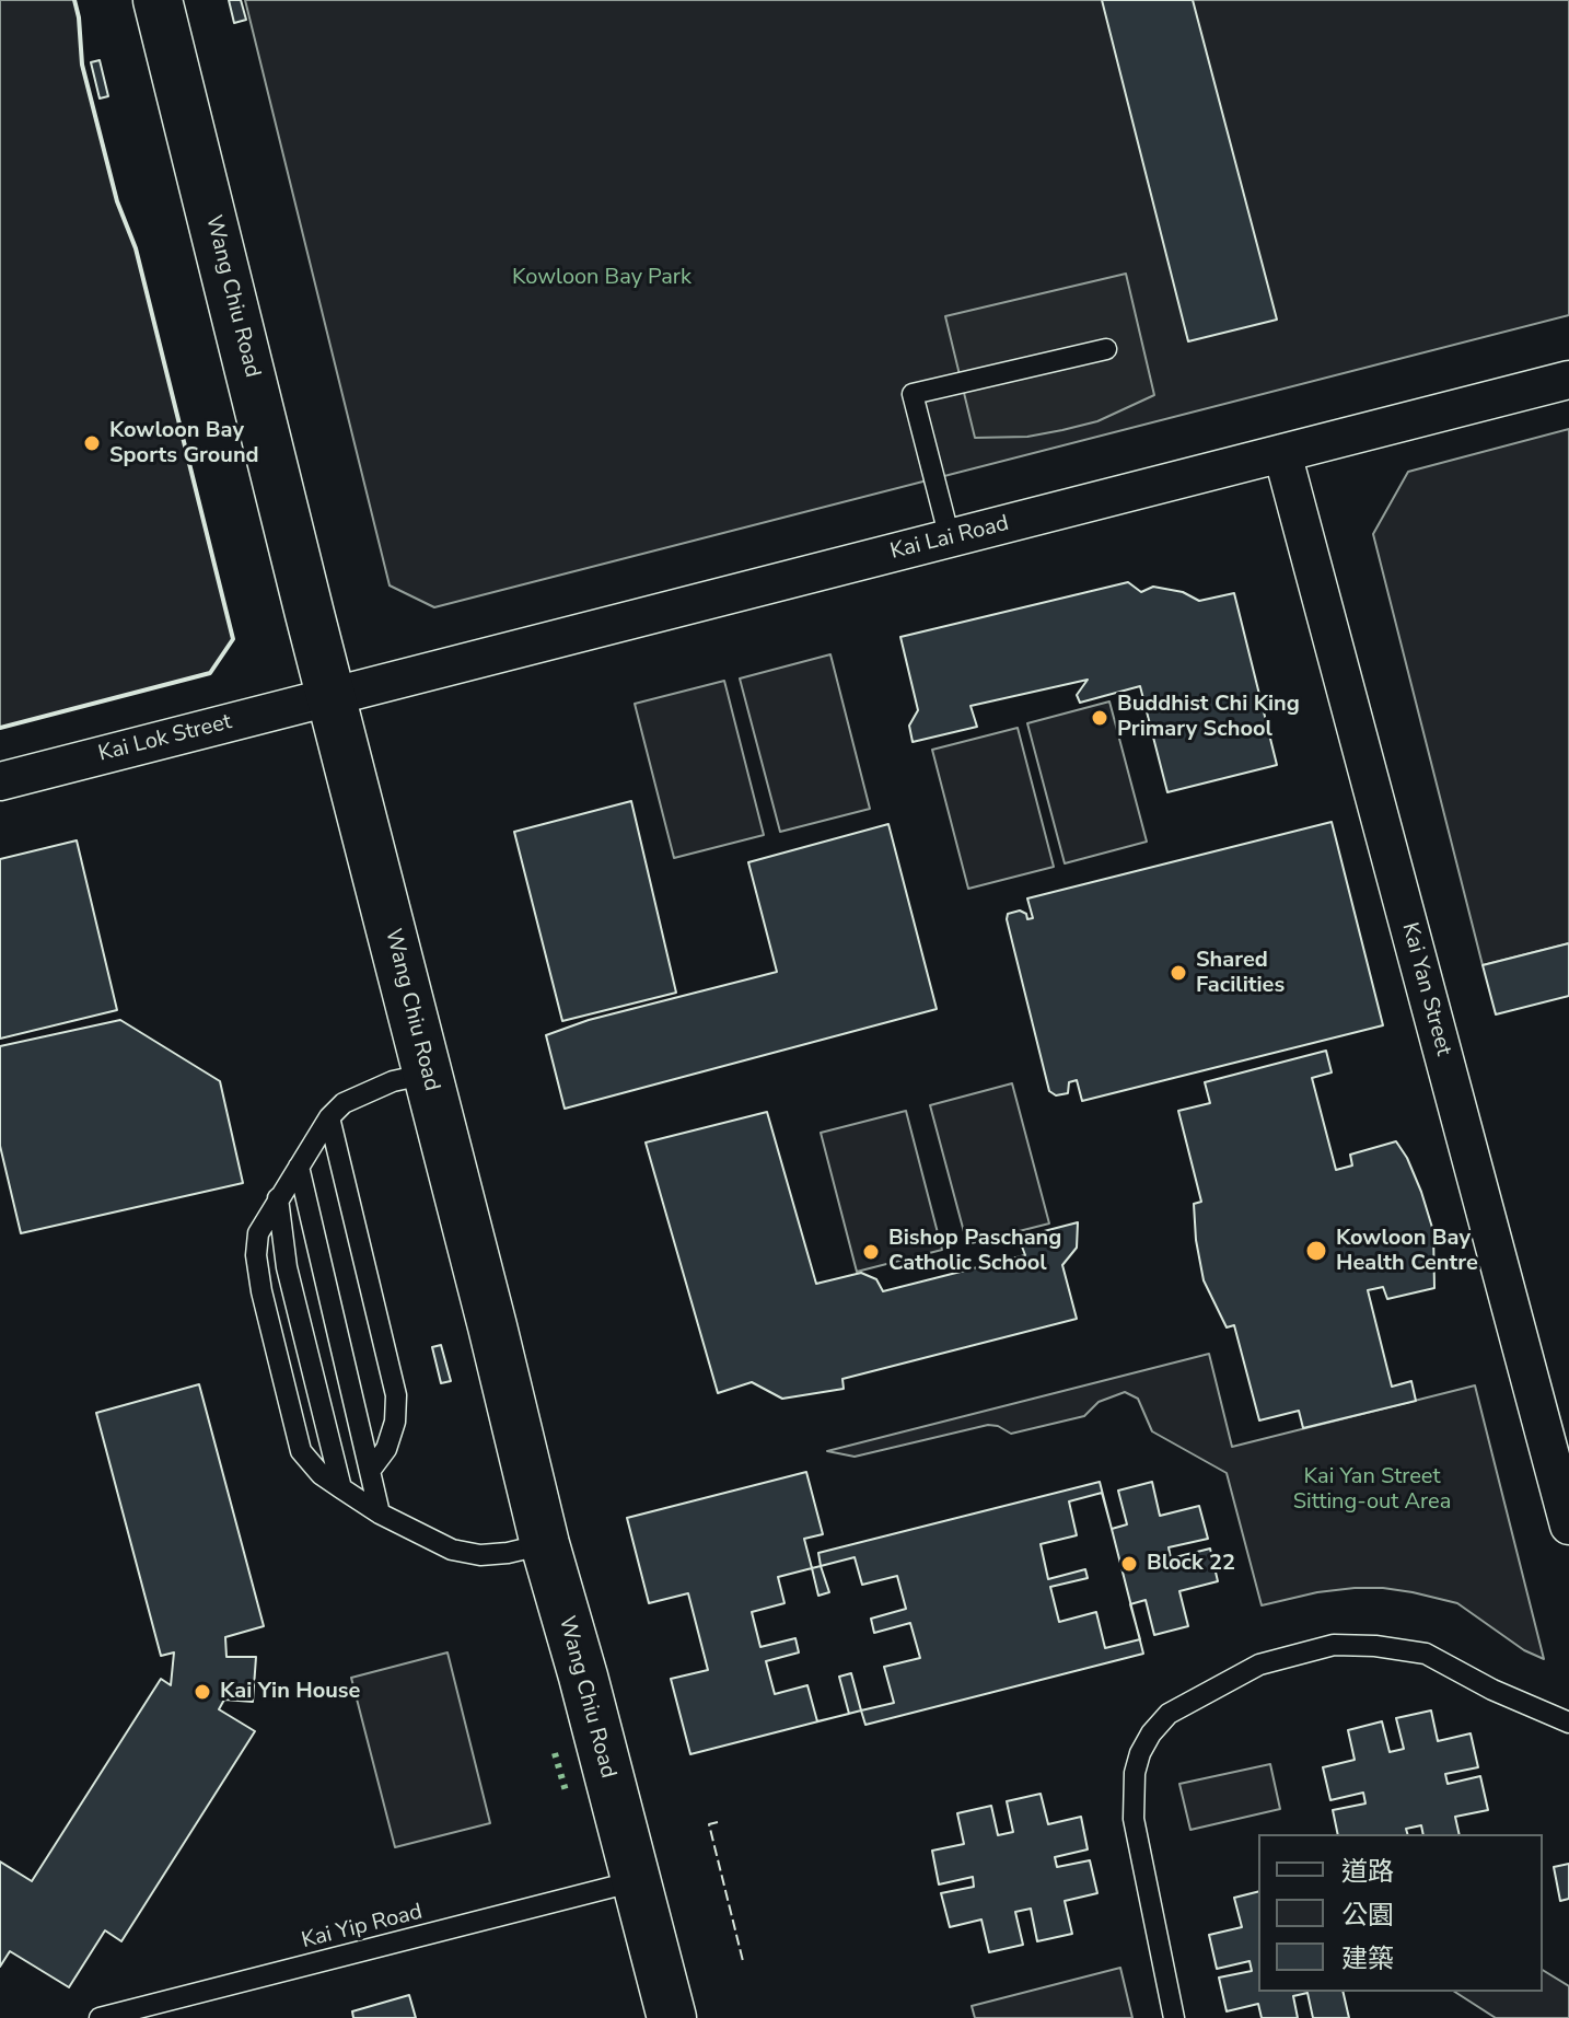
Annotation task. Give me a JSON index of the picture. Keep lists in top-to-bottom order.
{
  "streets": {
    "street": [
      "Wang Chiu Road",
      "Kai Lai Road",
      "Kai Lok Street",
      "Kai Yan Street"
    ],
    "lane": ["Kai Yip Road"]
  },
  "crossings": [
    ["Wang Chiu Road", "Kai Lai Road"],
    ["Wang Chiu Road", "Kai Lok Street"],
    ["Wang Chiu Road", "Kai Yip Road"],
    ["Kai Lai Road", "Kai Lok Street"],
    ["Kai Lai Road", "Kai Yan Street"]
  ],
  "parks": ["Kowloon Bay Park", "Kai Yan Street Sitting-out Area"],
  "places": [
    "Kowloon Bay Sports Ground",
    "Buddhist Chi King Primary School",
    "Shared Facilities",
    "Kowloon Bay Health Centre",
    "Bishop Paschang Catholic School",
    "Block 22",
    "Kai Yin House"
  ],
  "legend": ["道路", "公園", "建築"]
}
